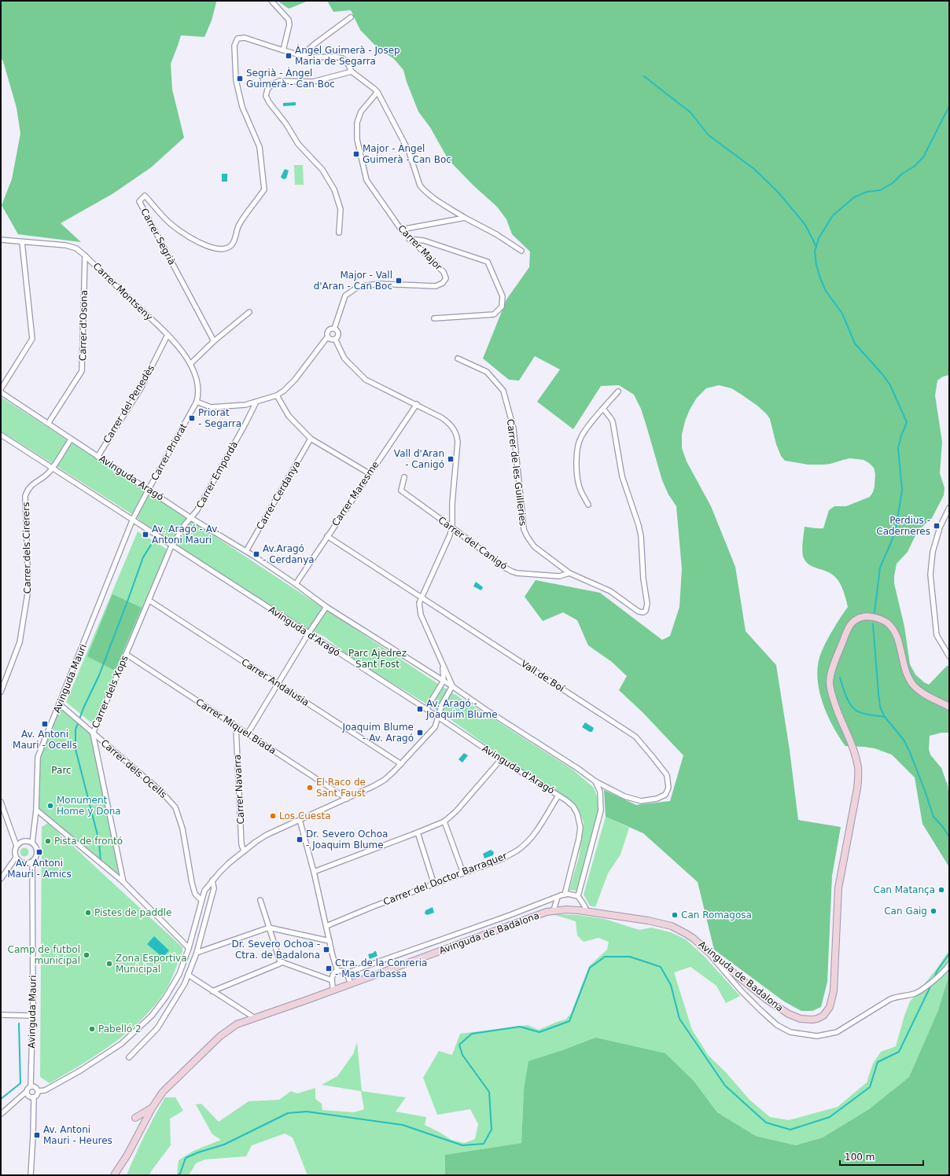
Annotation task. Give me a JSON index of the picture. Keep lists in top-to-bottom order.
{
  "streets": {
    "street": [
      "Carrer Segrià",
      "Carrer Major",
      "Carrer Montseny",
      "Carrer d'Osona",
      "Carrer del Penedès",
      "Carrer Priorat",
      "Carrer de les Guilleries",
      "Carrer Empordà",
      "Avinguda Aragó",
      "Carrer Maresme",
      "Carrer Cerdanya",
      "Carrer del Canigó",
      "Carrer dels Cirerers",
      "Avinguda d'Aragó",
      "Vall de Boí",
      "Avinguda Mauri",
      "Carrer Andalusia",
      "Carrer dels Xops",
      "Carrer Miquel Biada",
      "Carrer dels Ocells",
      "Carrer Navarra",
      "Carrer del Doctor Barraquer",
      "Avinguda de Badalona"
    ]
  },
  "crossings": [
    ["Carrer Montseny", "Carrer d'Osona"],
    ["Carrer Montseny", "Carrer del Penedès"],
    ["Carrer Montseny", "Carrer Priorat"],
    ["Carrer d'Osona", "Avinguda Aragó"],
    ["Carrer del Penedès", "Avinguda Aragó"],
    ["Carrer Priorat", "Avinguda Aragó"],
    ["Carrer Priorat", "Avinguda d'Aragó"],
    ["Carrer Priorat", "Avinguda Mauri"],
    ["Carrer de les Guilleries", "Carrer del Canigó"],
    ["Carrer Empordà", "Avinguda Aragó"],
    ["Carrer Empordà", "Avinguda d'Aragó"],
    ["Carrer Empordà", "Carrer dels Xops"],
    ["Carrer Maresme", "Vall de Boí"],
    ["Avinguda d'Aragó", "Avinguda Mauri"],
    ["Avinguda d'Aragó", "Carrer dels Xops"],
    ["Avinguda d'Aragó", "Carrer del Doctor Barraquer"],
    ["Avinguda Mauri", "Carrer dels Ocells"],
    ["Carrer Andalusia", "Carrer dels Xops"],
    ["Carrer dels Xops", "Carrer Miquel Biada"],
    ["Carrer dels Xops", "Carrer dels Ocells"],
    ["Carrer Miquel Biada", "Carrer Navarra"]
  ],
  "parks": ["Parc Ajedrez Sant Fost", "Parc"],
  "places": {
    "transit": [
      "Àngel Guimerà - Josep Maria de Segarra",
      "Segrià - Àngel Guimerà - Can Boc",
      "Major - Àngel Guimerà - Can Boc",
      "Major - Vall d'Aran - Can Boc",
      "Priorat - Segarra",
      "Vall d'Aran - Canigó",
      "Perdius - Caderneres",
      "Av. Aragó - Av. Antoni Mauri",
      "Av.Aragó - Cerdanya",
      "Av. Aragó - Joaquim Blume",
      "Av. Antoni Mauri - Ocells",
      "Joaquim Blume - Av. Aragó",
      "Dr. Severo Ochoa - Joaquim Blume",
      "Av. Antoni Mauri - Amics",
      "Dr. Severo Ochoa - Ctra. de Badalona",
      "Ctra. de la Conreria - Mas Carbassa",
      "Av. Antoni Mauri - Heures"
    ],
    "other": [
      "El Raco de Sant Faust",
      "Monument Home y Dona",
      "Los Cuesta",
      "Pista de frontó",
      "Can Matança",
      "Can Gaig",
      "Pistes de paddle",
      "Can Romagosa",
      "Camp de futbol municipal",
      "Zona Esportiva Municipal",
      "Pabelló 2"
    ]
  },
  "scale_bar": "100 m"
}
